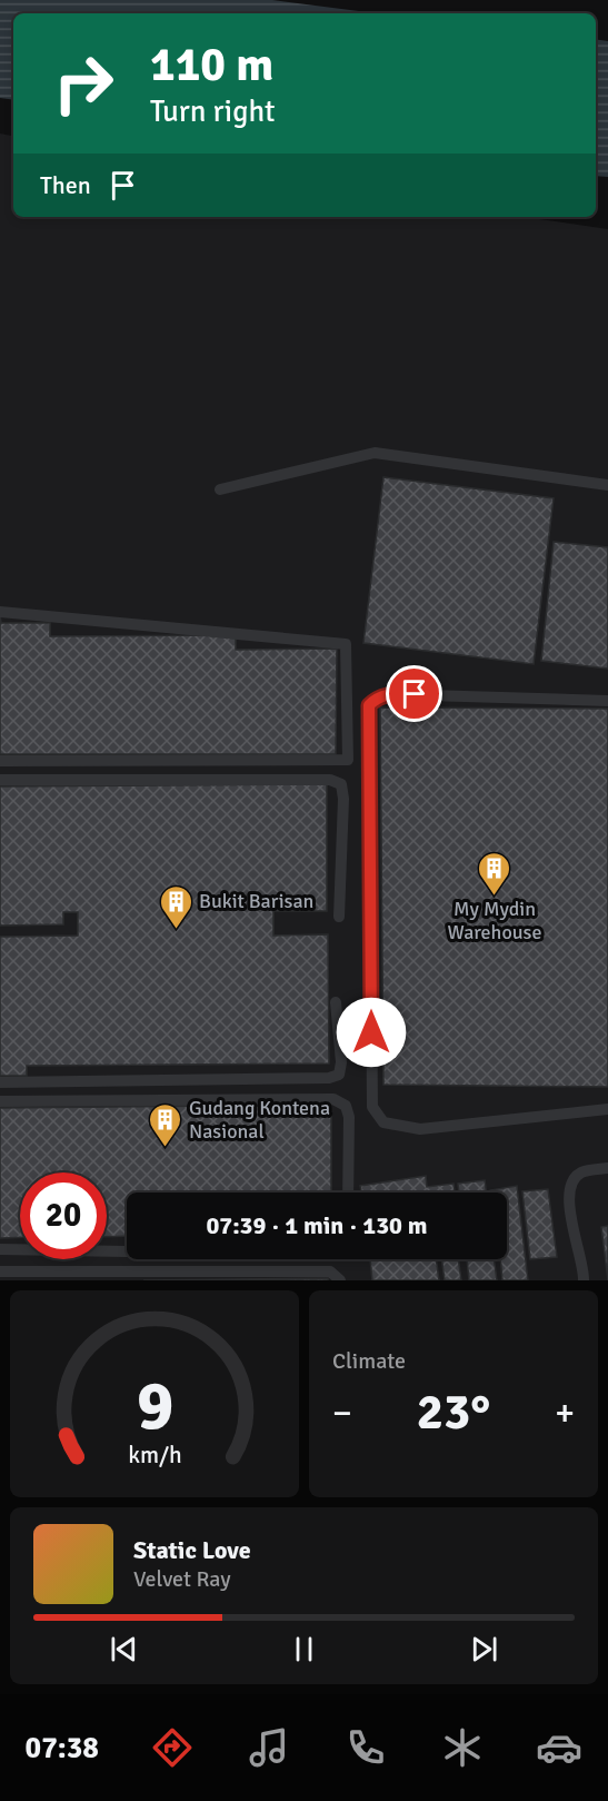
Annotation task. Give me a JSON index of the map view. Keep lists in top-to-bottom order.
{
  "places": {
    "building": ["My Mydin Warehouse", "Bukit Barisan", "Gudang Kontena Nasional"]
  },
  "page": {
    "turn": ["110 m", "Turn right"],
    "then": "Then",
    "limit": "20",
    "trip": "07:39 · 1 min · 130 m",
    "tile": "Climate",
    "heat": ["−", "23°", "+"],
    "song": ["Static Love", "Velvet Ray"],
    "tabs": "07:38",
    "gauge": ["9", "km/h"]
  }
}
